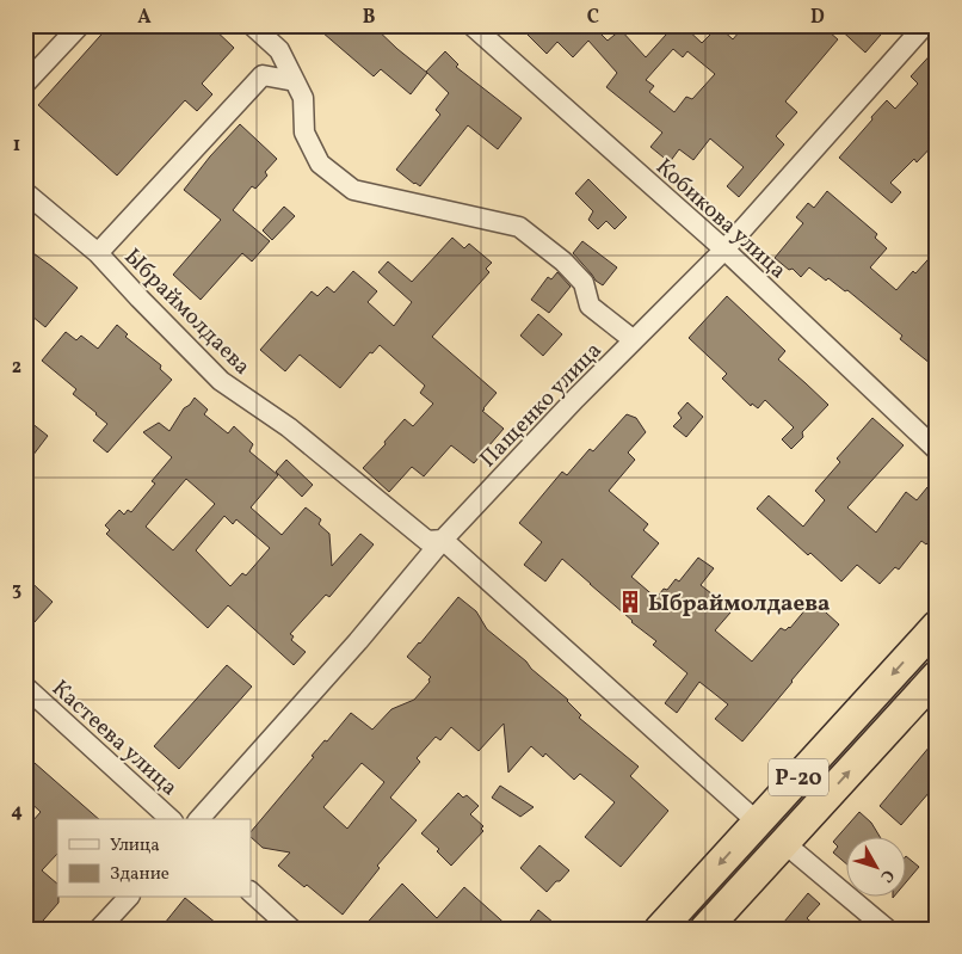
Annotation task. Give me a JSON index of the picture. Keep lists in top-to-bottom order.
{
  "streets": {
    "highway": ["Р-20"],
    "street": [
      "Кобикова улица",
      "Ыбраймолдаева",
      "Пащенко улица",
      "Кастеева улица"
    ]
  },
  "crossings": [
    ["Кобикова улица", "Пащенко улица"],
    ["Ыбраймолдаева", "Пащенко улица"],
    ["Ыбраймолдаева", "Р-20"]
  ],
  "places": {
    "building": ["Ыбраймолдаева"]
  },
  "legend": ["Улица", "Здание"],
  "north": "bottom right",
  "grid": {
    "columns": [
      "A",
      "B",
      "C",
      "D"
    ],
    "rows": [
      "1",
      "2",
      "3",
      "4"
    ]
  }
}
